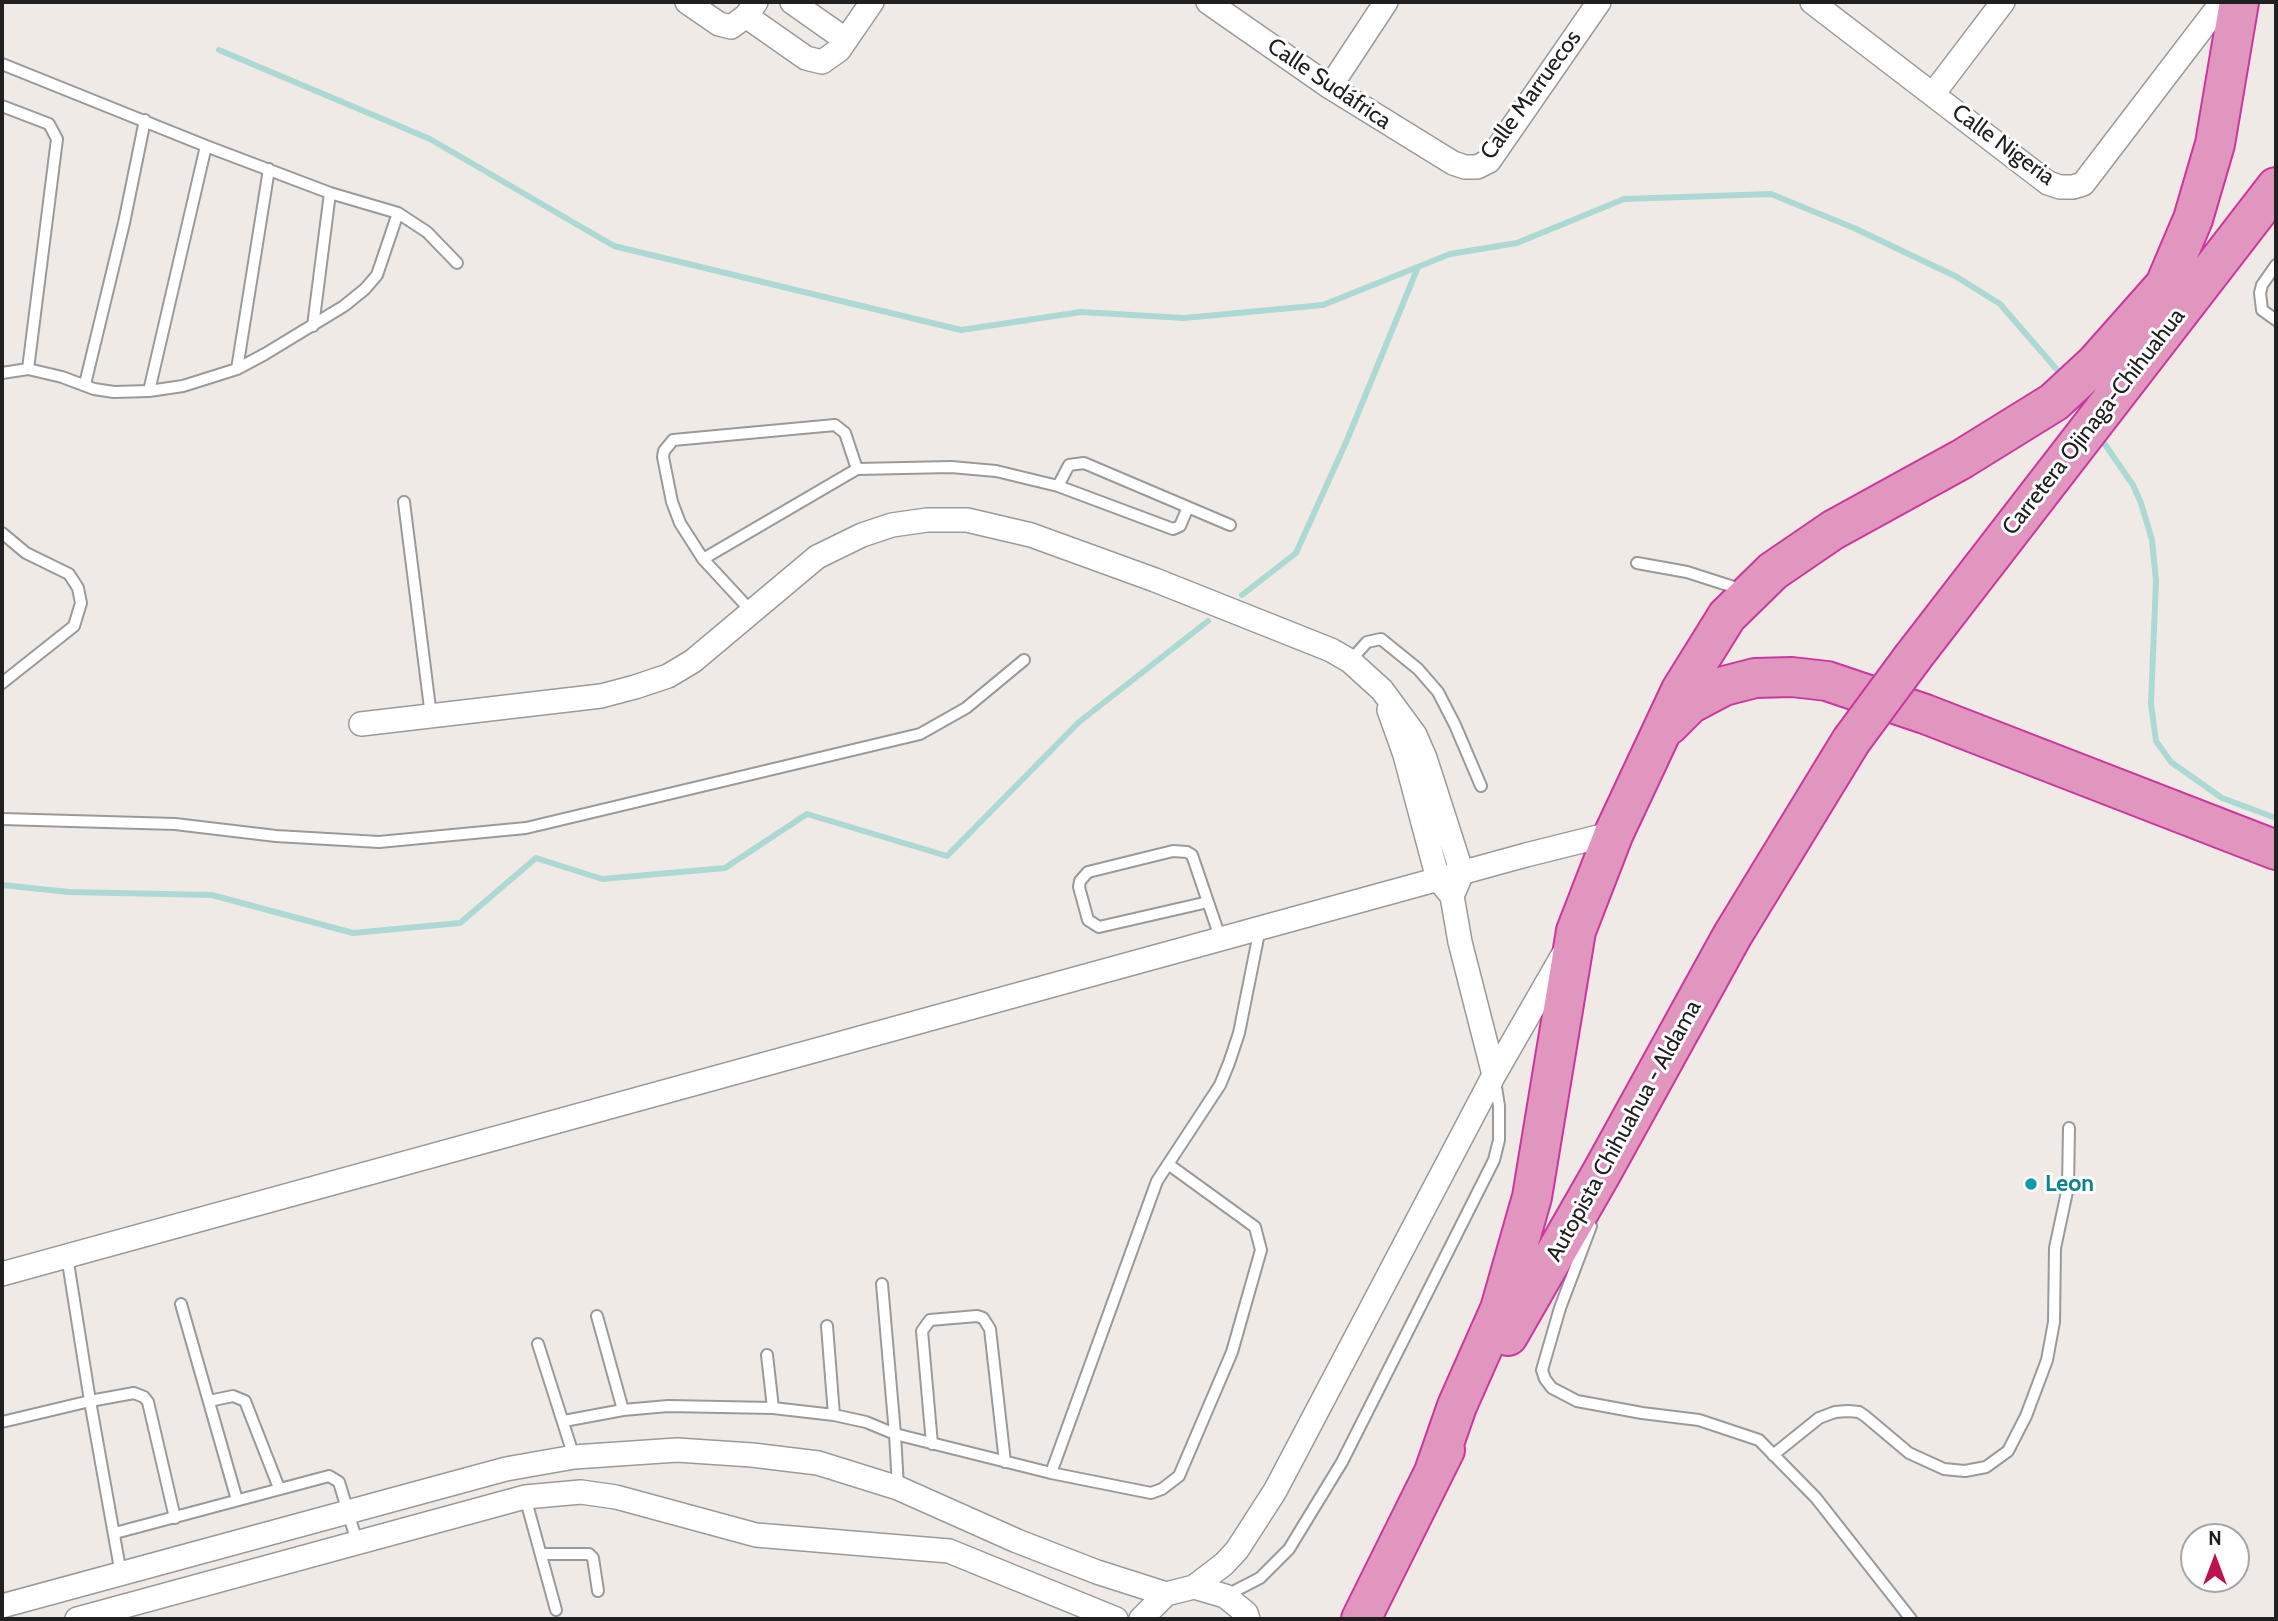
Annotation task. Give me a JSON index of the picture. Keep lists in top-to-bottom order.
{
  "streets": {
    "highway": ["Carretera Ojinaga-Chihuahua", "Autopista Chihuahua - Aldama"],
    "street": ["Calle Sudáfrica", "Calle Marruecos", "Calle Nigeria"]
  },
  "crossings": [
    ["Calle Sudáfrica", "Calle Marruecos"],
    ["Carretera Ojinaga-Chihuahua", "Autopista Chihuahua - Aldama"]
  ],
  "places": ["Leon"],
  "north": "top"
}
